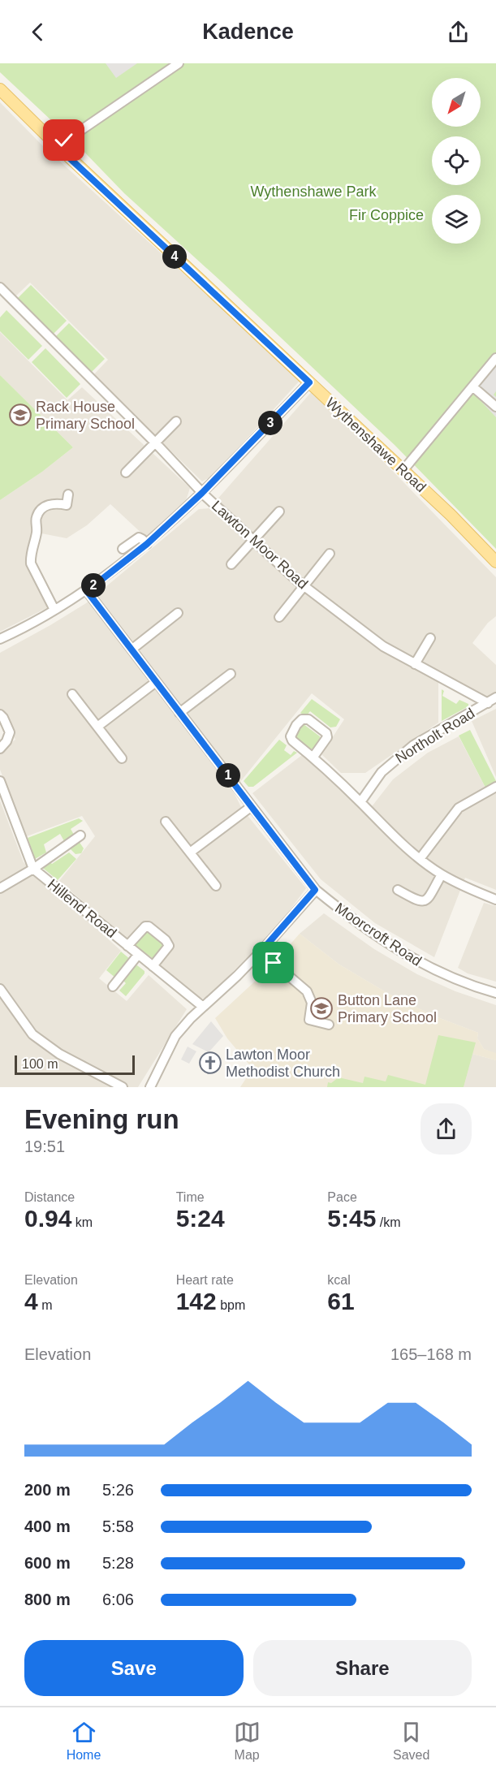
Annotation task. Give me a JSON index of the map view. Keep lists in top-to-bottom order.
{
  "streets": {
    "main road": ["Wythenshawe Road"],
    "street": [
      "Lawton Moor Road",
      "Northolt Road",
      "Hillend Road",
      "Moorcroft Road"
    ]
  },
  "crossings": [
    ["Lawton Moor Road", "Northolt Road"]
  ],
  "parks": ["Wythenshawe Park", "Fir Coppice"],
  "places": {
    "school or university": ["Rack House Primary School", "Button Lane Primary School"],
    "church": ["Lawton Moor Methodist Church"]
  },
  "scale_bar": "100 m",
  "north": "bottom left",
  "page": {
    "header": "Kadence",
    "pins": [
      "4",
      "3",
      "2",
      "1"
    ],
    "scale": "100 m",
    "heading": ["Evening run", "19:51"],
    "stats": [
      ["Distance", "0.94 km"],
      ["Time", "5:24"],
      ["Pace", "5:45 /km"],
      ["Elevation", "4 m"],
      ["Heart rate", "142 bpm"],
      ["kcal", "61"]
    ],
    "chart": ["Elevation", "165–168 m"],
    "list": [
      {
        "name": "200 m",
        "note": "5:26"
      },
      {
        "name": "400 m",
        "note": "5:58"
      },
      {
        "name": "600 m",
        "note": "5:28"
      },
      {
        "name": "800 m",
        "note": "6:06"
      }
    ],
    "buttons": ["Save", "Share"],
    "tabs": ["Home", "Map", "Saved"]
  }
}
